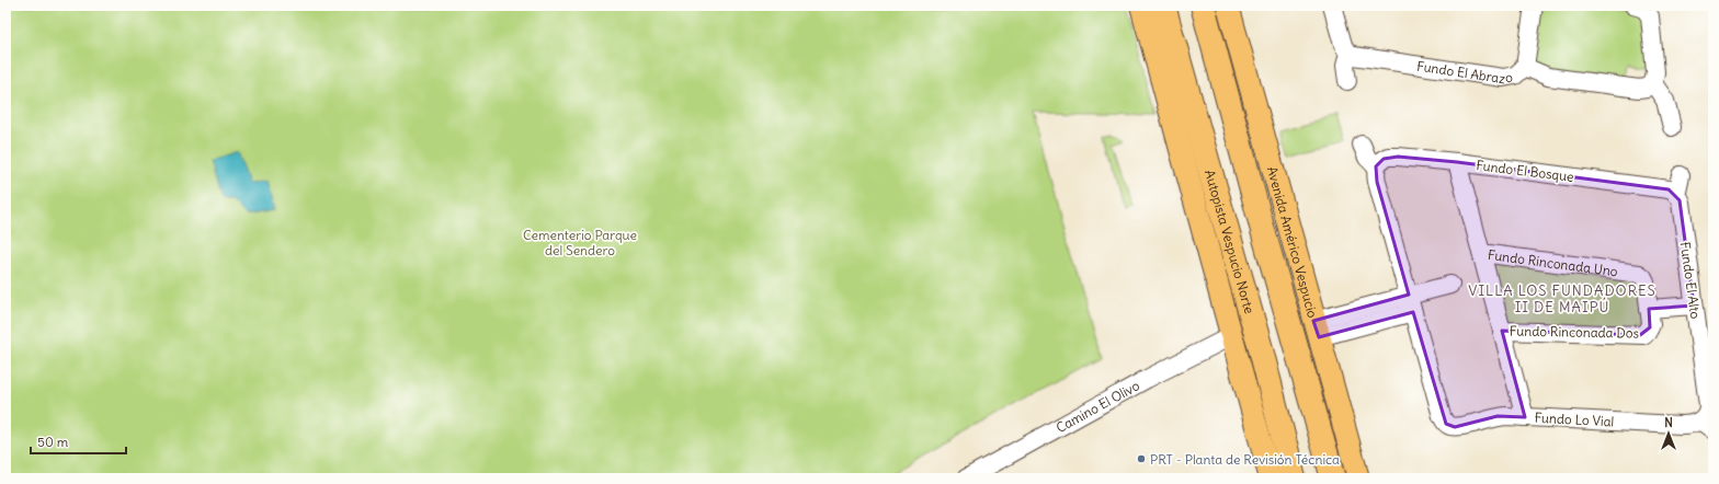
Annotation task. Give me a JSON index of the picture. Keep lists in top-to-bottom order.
{
  "streets": {
    "highway": ["Autopista Vespucio Norte"],
    "main road": ["Avenida Américo Vespucio"],
    "street": [
      "Fundo El Abrazo",
      "Fundo El Bosque",
      "Fundo Rinconada Uno",
      "Fundo El Alto",
      "Fundo Rinconada Dos",
      "Camino El Olivo",
      "Fundo Lo Vial"
    ]
  },
  "crossings": [
    ["Fundo El Bosque", "Fundo El Alto"],
    ["Fundo Rinconada Uno", "Fundo Rinconada Dos"],
    ["Fundo El Alto", "Fundo Lo Vial"]
  ],
  "districts": ["VILLA LOS FUNDADORES II DE MAIPÚ"],
  "parks": ["Cementerio Parque del Sendero"],
  "places": ["PRT - Planta de Revisión Técnica"],
  "scale_bar": "50 m",
  "north": "top"
}
